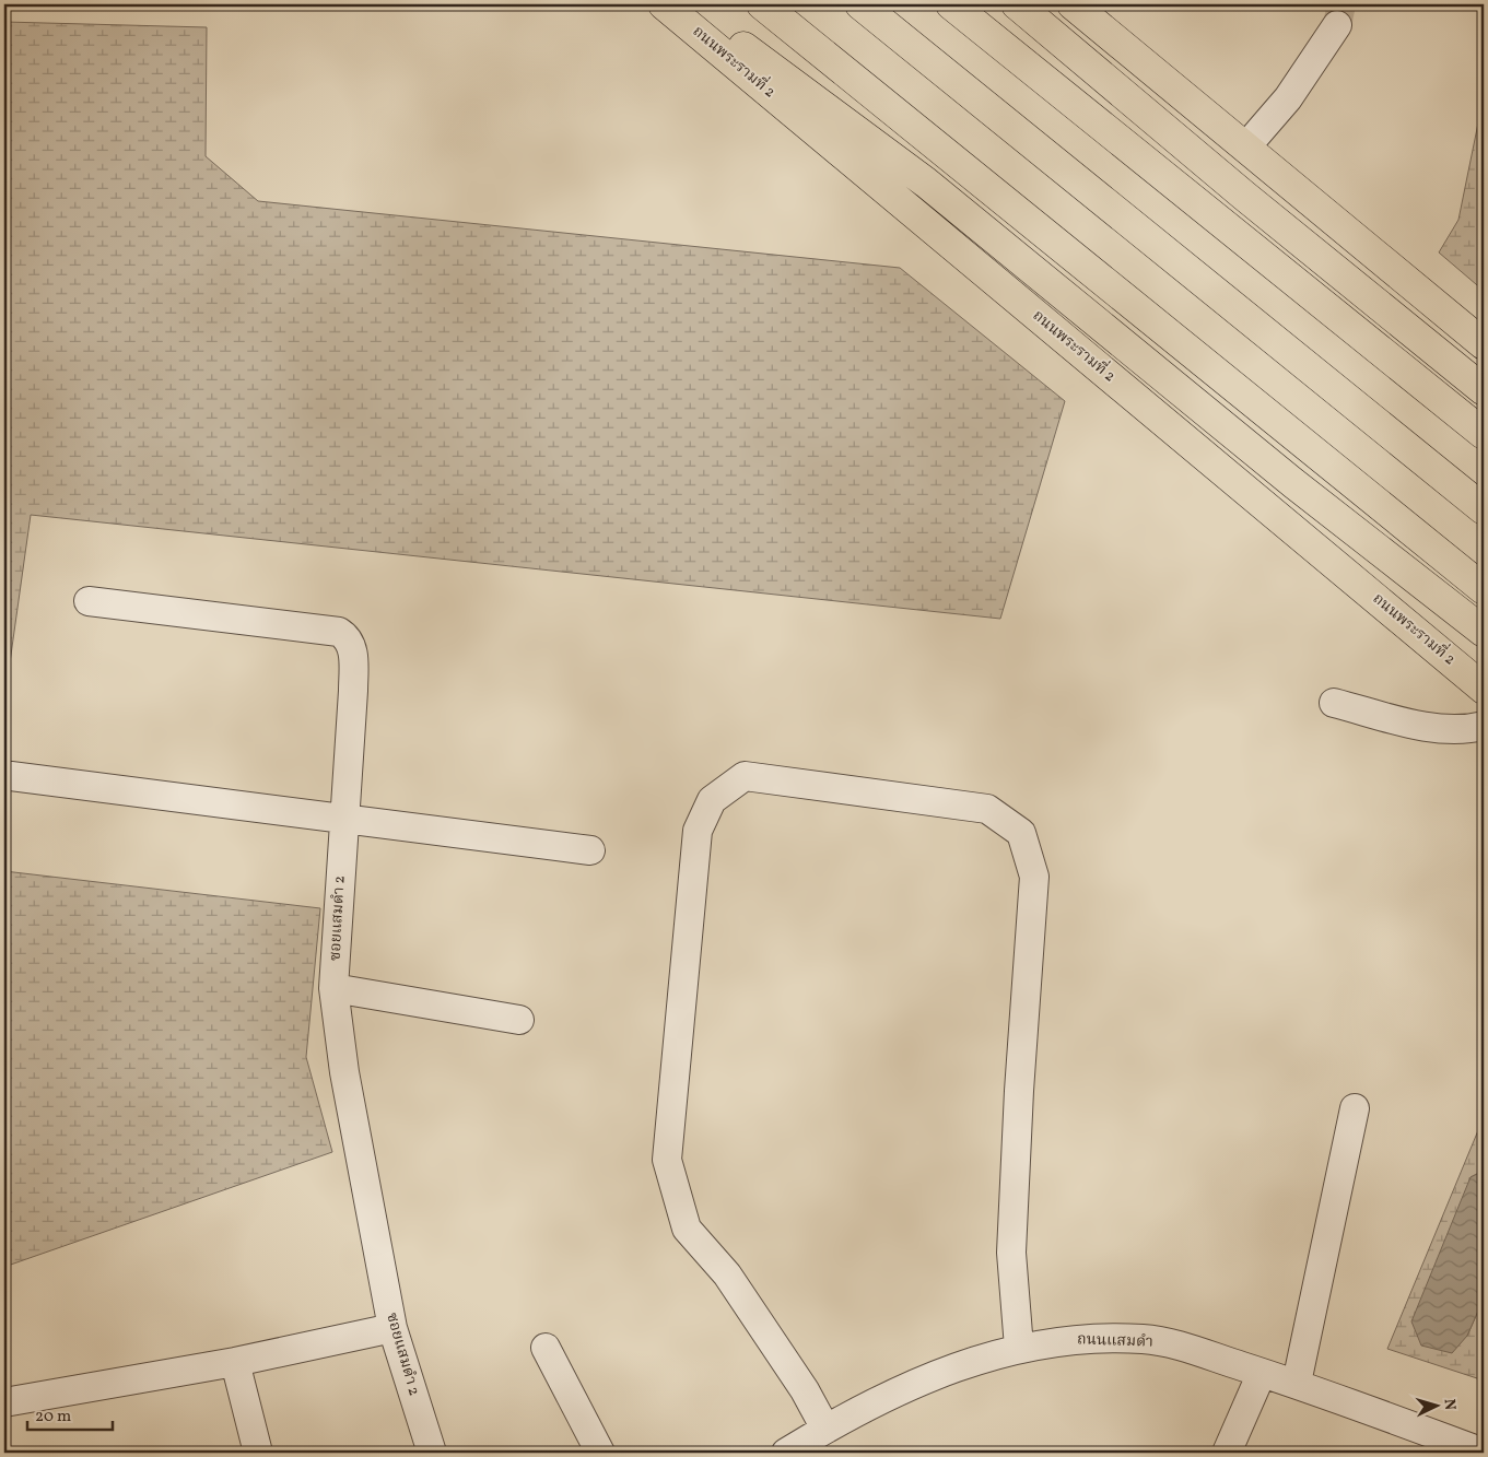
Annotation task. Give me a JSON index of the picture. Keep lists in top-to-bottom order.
{
  "streets": {
    "main road": ["ถนนพระรามที่ 2"],
    "street": ["ซอยแสมดำ 2", "ถนนแสมดำ"]
  },
  "scale_bar": "20 m",
  "north": "right"
}
